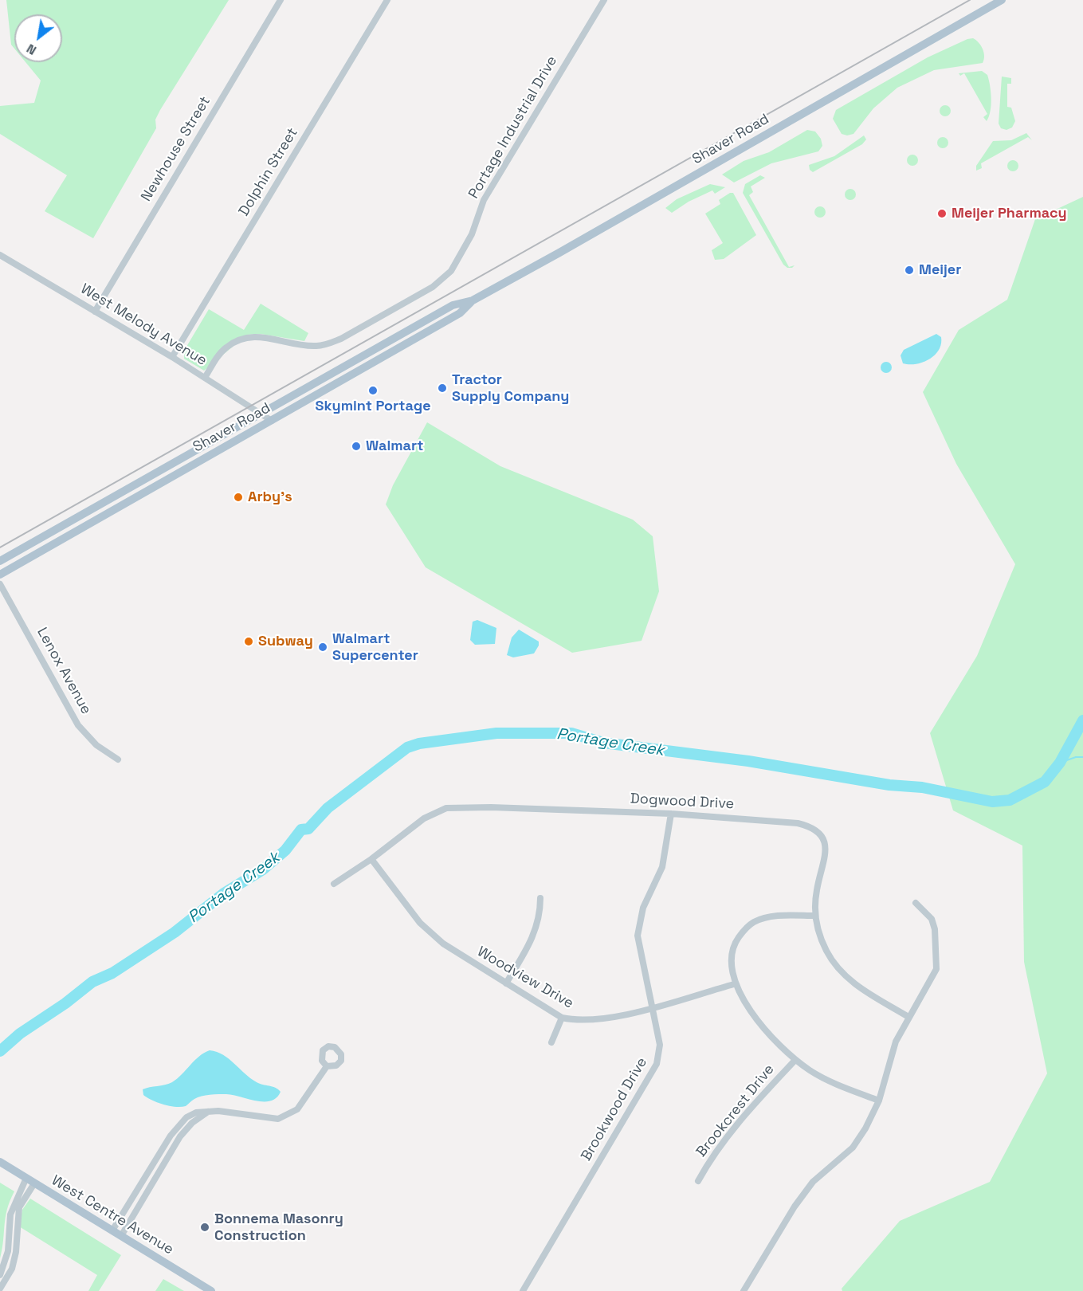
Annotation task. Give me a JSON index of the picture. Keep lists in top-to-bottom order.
{
  "streets": {
    "main road": ["Shaver Road", "West Centre Avenue"],
    "street": [
      "Portage Industrial Drive",
      "Newhouse Street",
      "Dolphin Street",
      "West Melody Avenue",
      "Lenox Avenue",
      "Dogwood Drive",
      "Woodview Drive",
      "Brookwood Drive",
      "Brookcrest Drive"
    ]
  },
  "crossings": [
    ["Portage Industrial Drive", "West Melody Avenue"],
    ["Shaver Road", "West Melody Avenue"],
    ["Newhouse Street", "West Melody Avenue"],
    ["Dolphin Street", "West Melody Avenue"],
    ["Dogwood Drive", "Woodview Drive"],
    ["Dogwood Drive", "Brookwood Drive"],
    ["Woodview Drive", "Brookwood Drive"]
  ],
  "water": ["Portage Creek"],
  "places": [
    "Meijer Pharmacy",
    "Meijer",
    "Tractor Supply Company",
    "Skymint Portage",
    "Walmart",
    "Arby's",
    "Subway",
    "Walmart Supercenter",
    "Bonnema Masonry Construction"
  ],
  "north": "bottom left"
}
